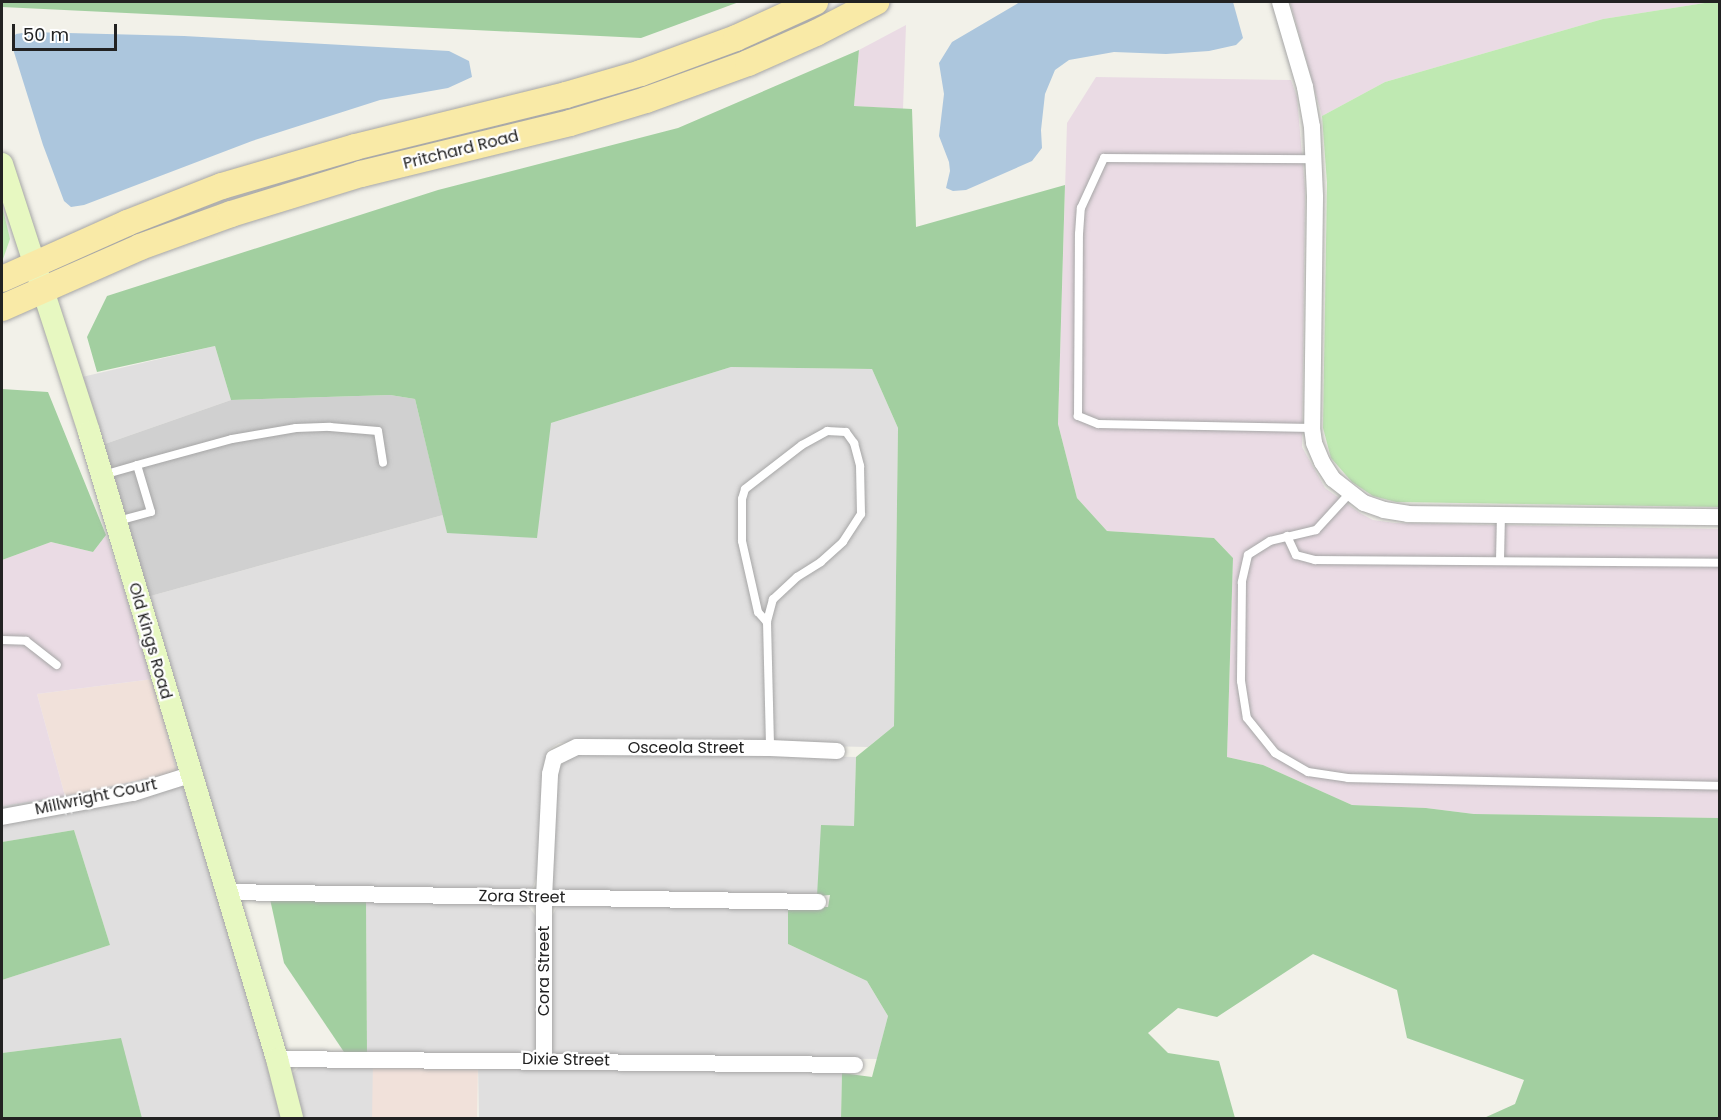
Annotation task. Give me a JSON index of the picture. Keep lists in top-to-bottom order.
{
  "streets": {
    "main road": ["Pritchard Road"],
    "street": [
      "Old Kings Road",
      "Osceola Street",
      "Millwright Court",
      "Zora Street",
      "Cora Street",
      "Dixie Street"
    ]
  },
  "crossings": [
    ["Pritchard Road", "Old Kings Road"],
    ["Old Kings Road", "Millwright Court"],
    ["Old Kings Road", "Zora Street"],
    ["Old Kings Road", "Dixie Street"],
    ["Osceola Street", "Cora Street"],
    ["Zora Street", "Cora Street"],
    ["Cora Street", "Dixie Street"]
  ],
  "scale_bar": "50 m"
}
